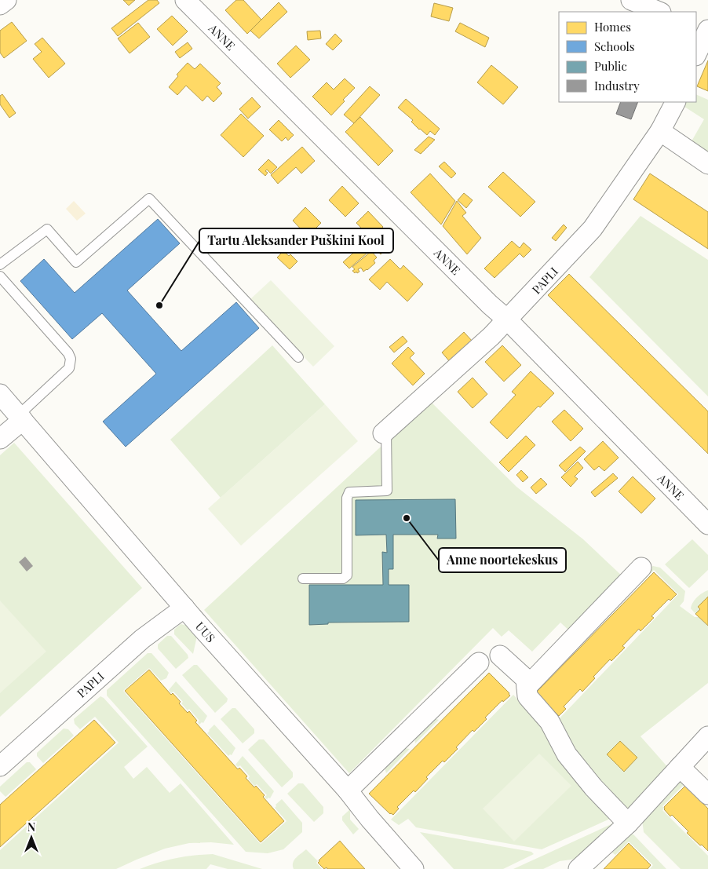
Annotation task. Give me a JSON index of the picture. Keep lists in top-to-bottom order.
{
  "streets": {
    "street": ["ANNE", "PAPLI", "UUS"]
  },
  "crossings": [
    ["ANNE", "PAPLI"],
    ["PAPLI", "UUS"]
  ],
  "places": ["Tartu Aleksander Puškini Kool", "Anne noortekeskus"],
  "legend": [
    "Homes",
    "Schools",
    "Public",
    "Industry"
  ],
  "north": "top"
}
